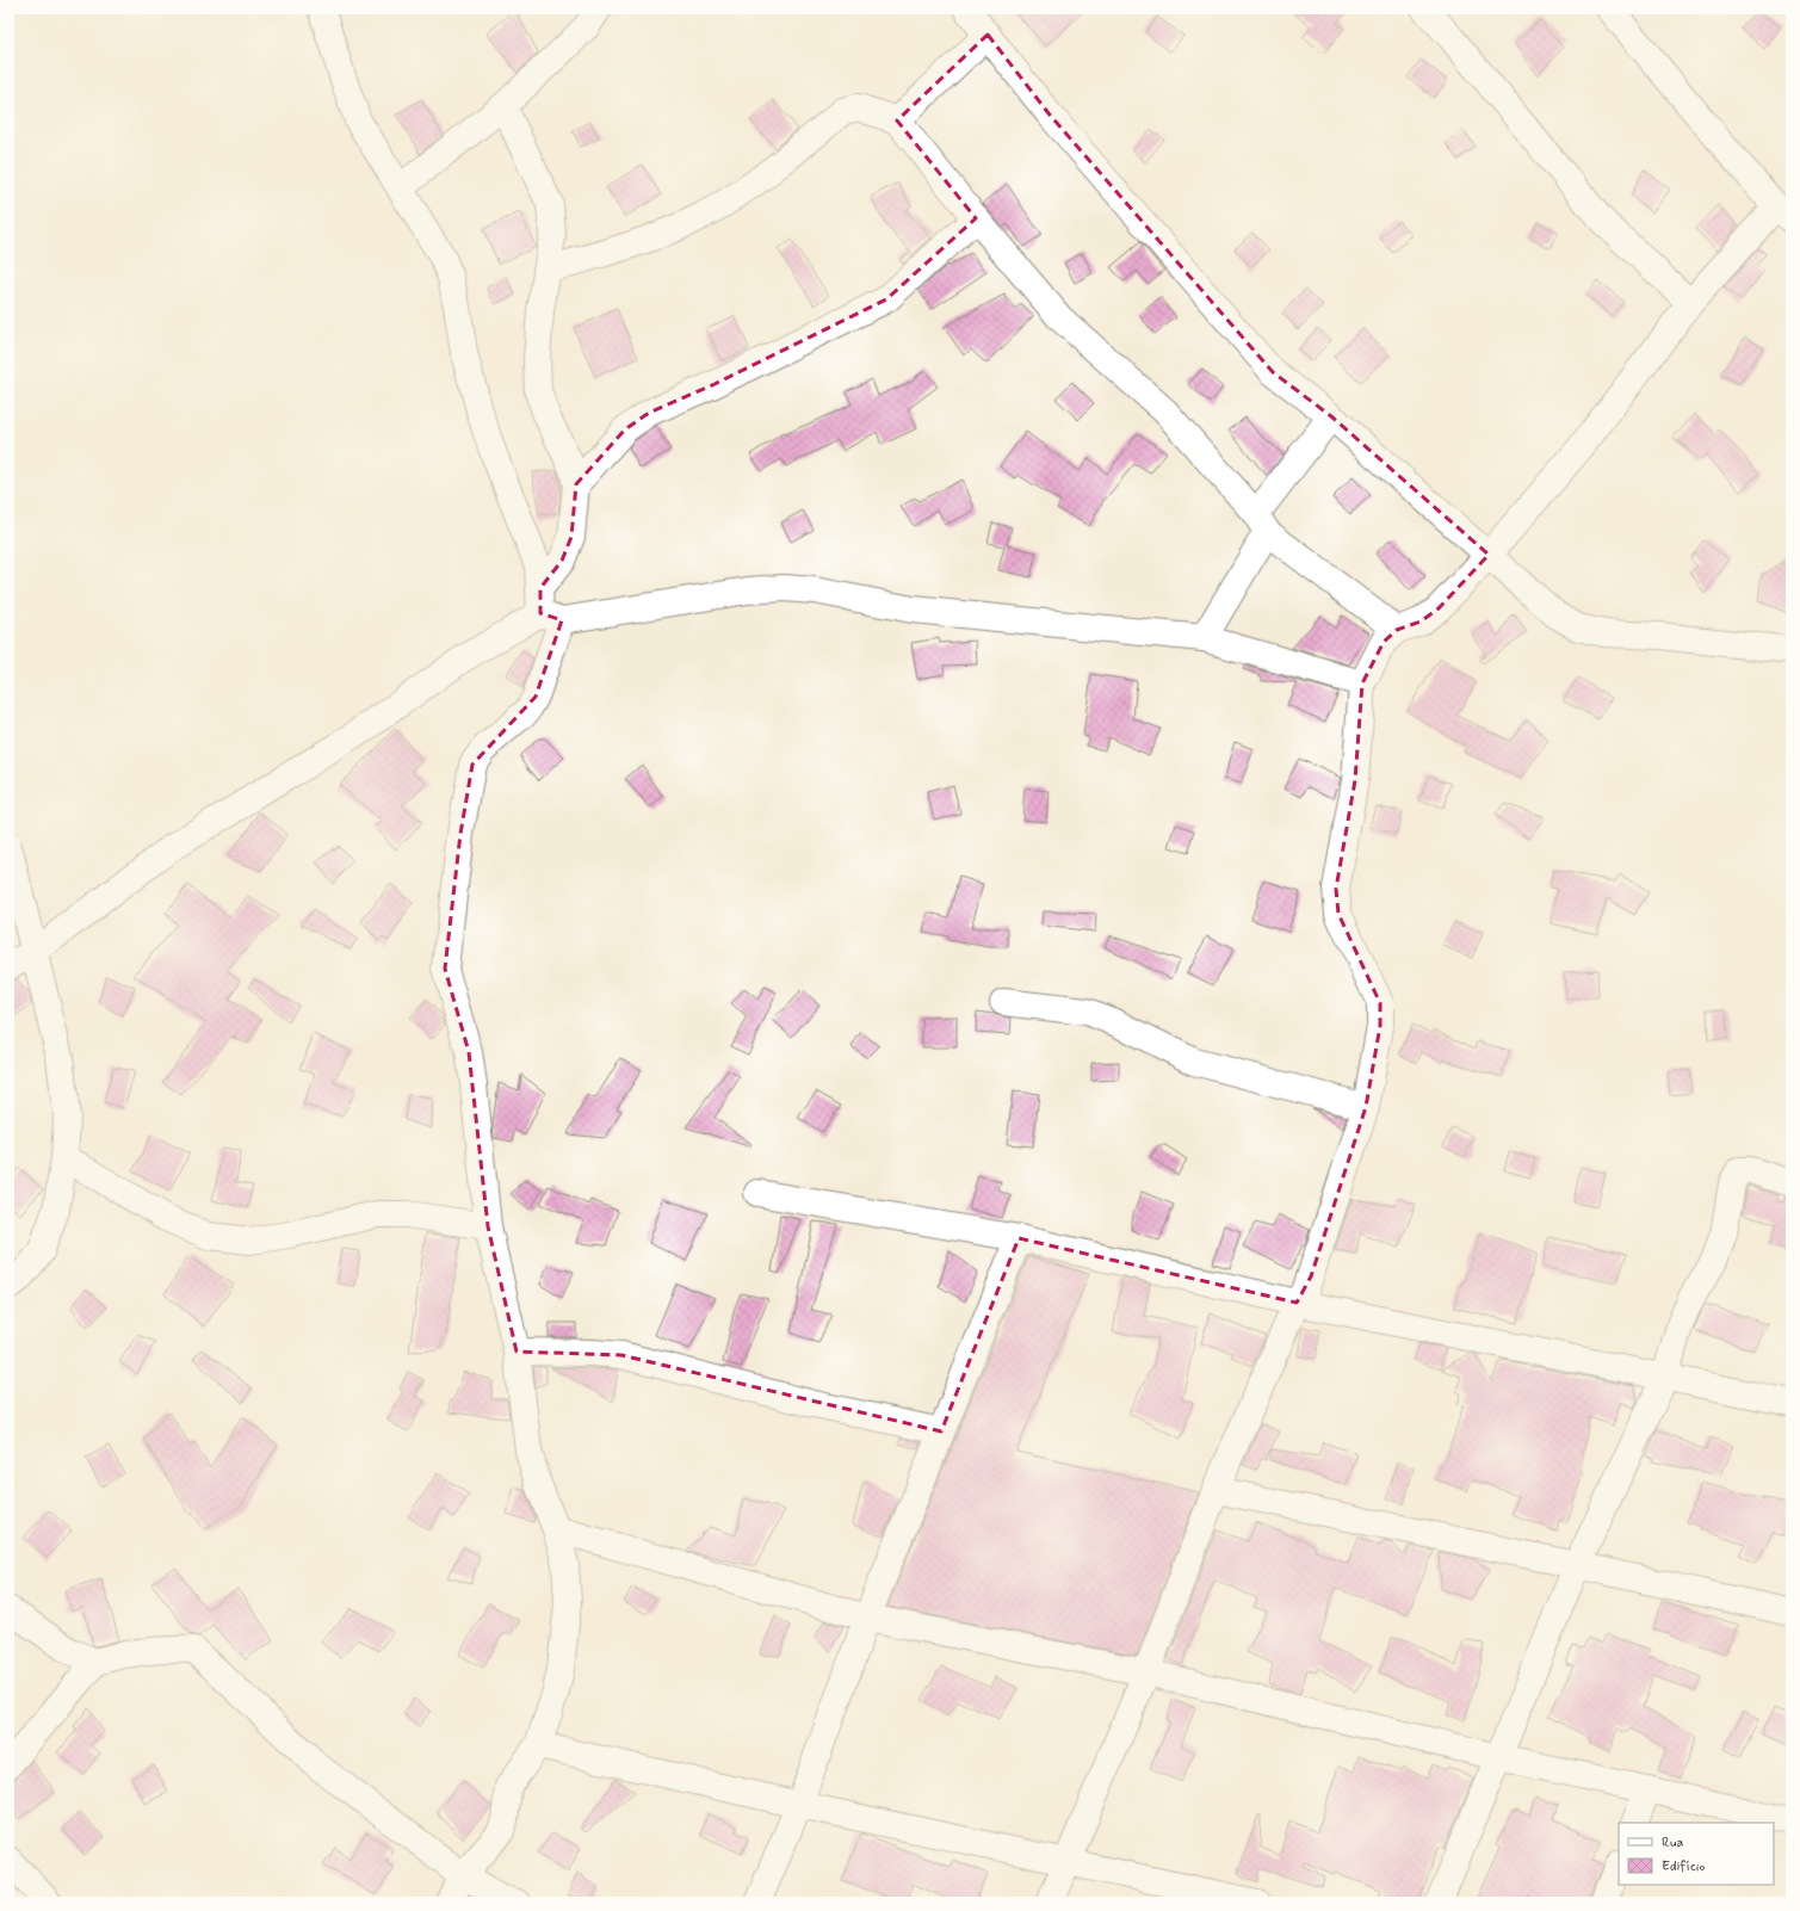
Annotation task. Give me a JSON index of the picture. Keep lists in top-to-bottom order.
{
  "legend": ["Rua", "Edifício"]
}
